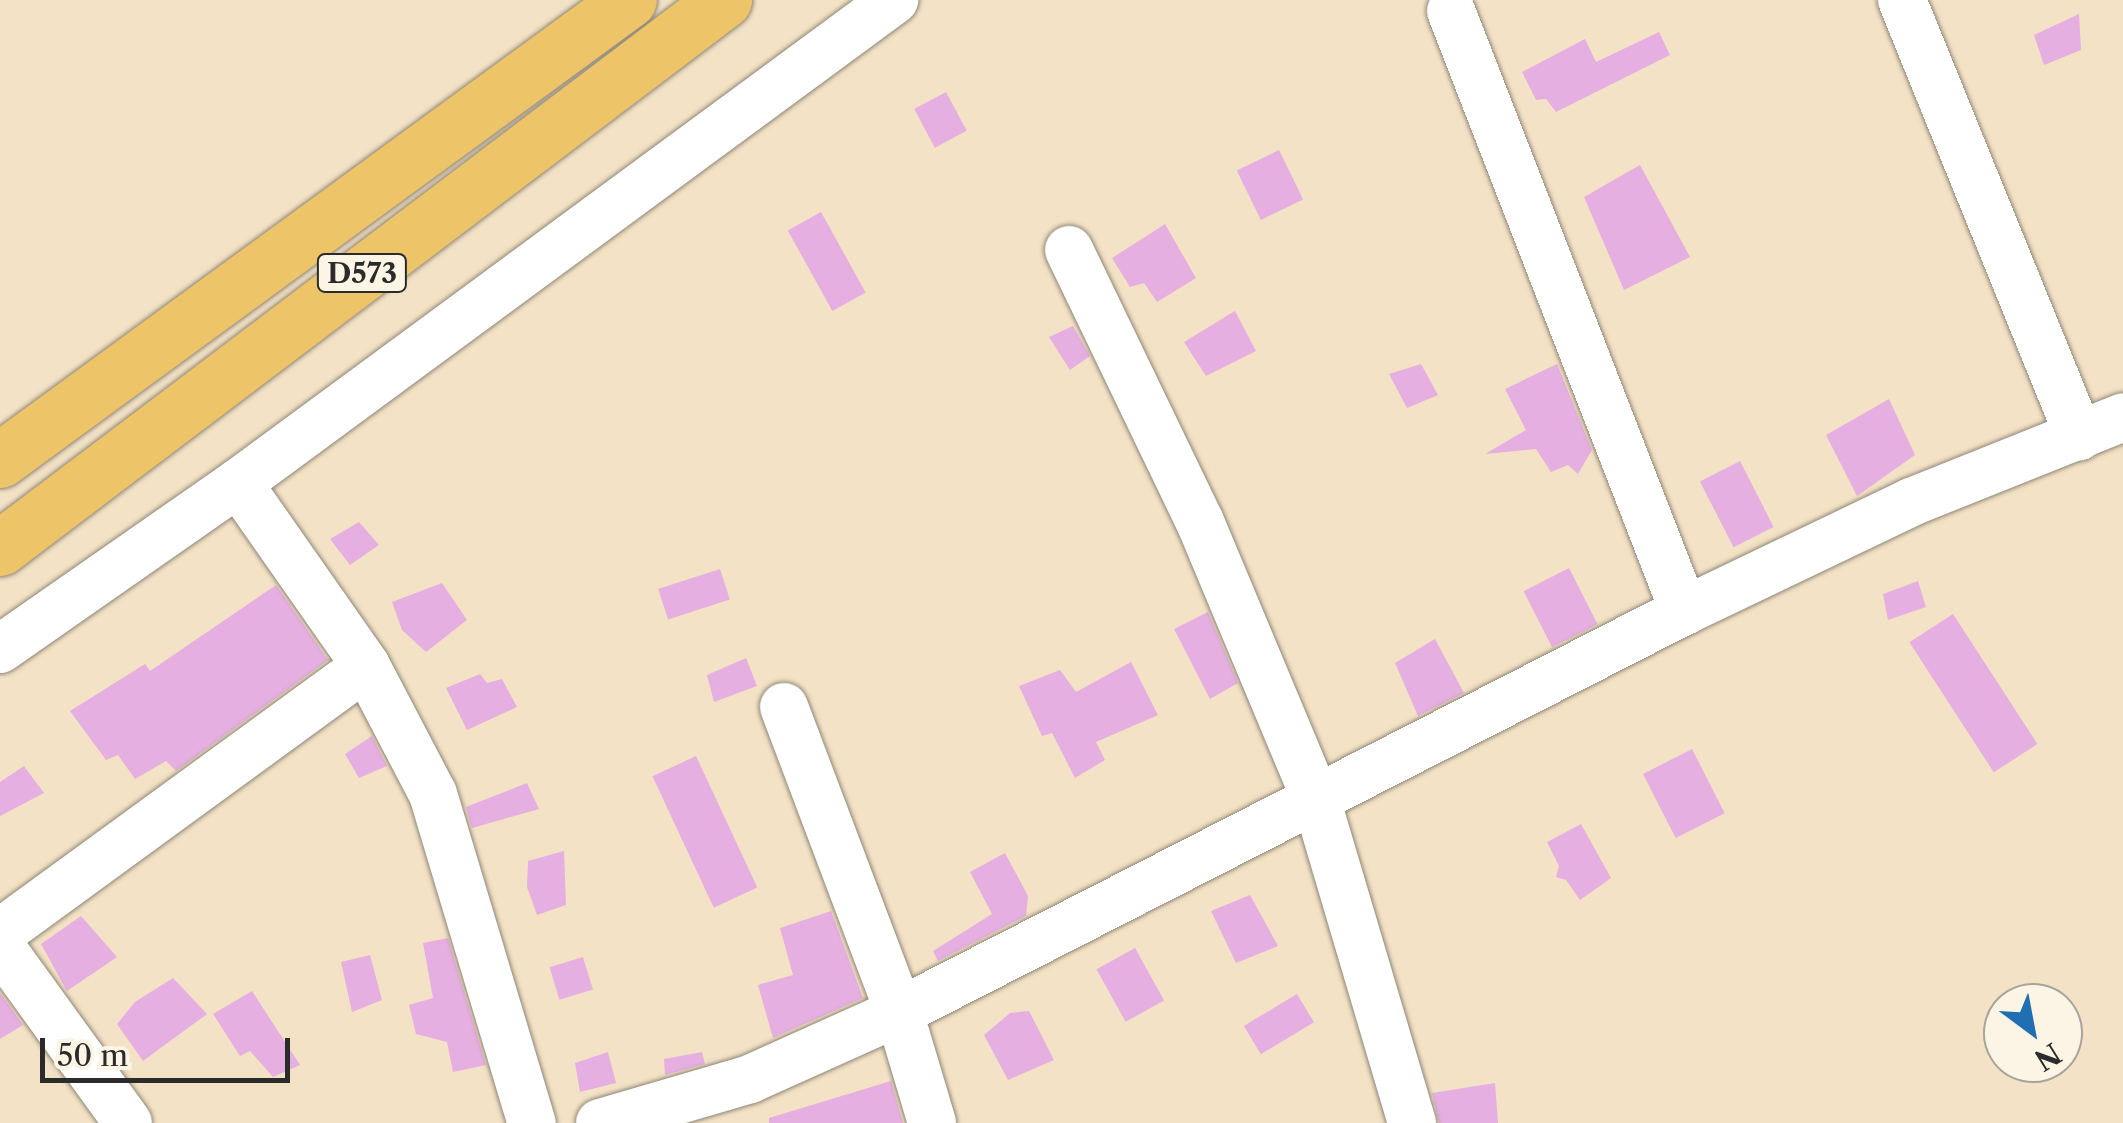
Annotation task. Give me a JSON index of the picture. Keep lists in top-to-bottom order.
{
  "streets": {
    "highway": ["D573"]
  },
  "scale_bar": "50 m",
  "north": "bottom right"
}
